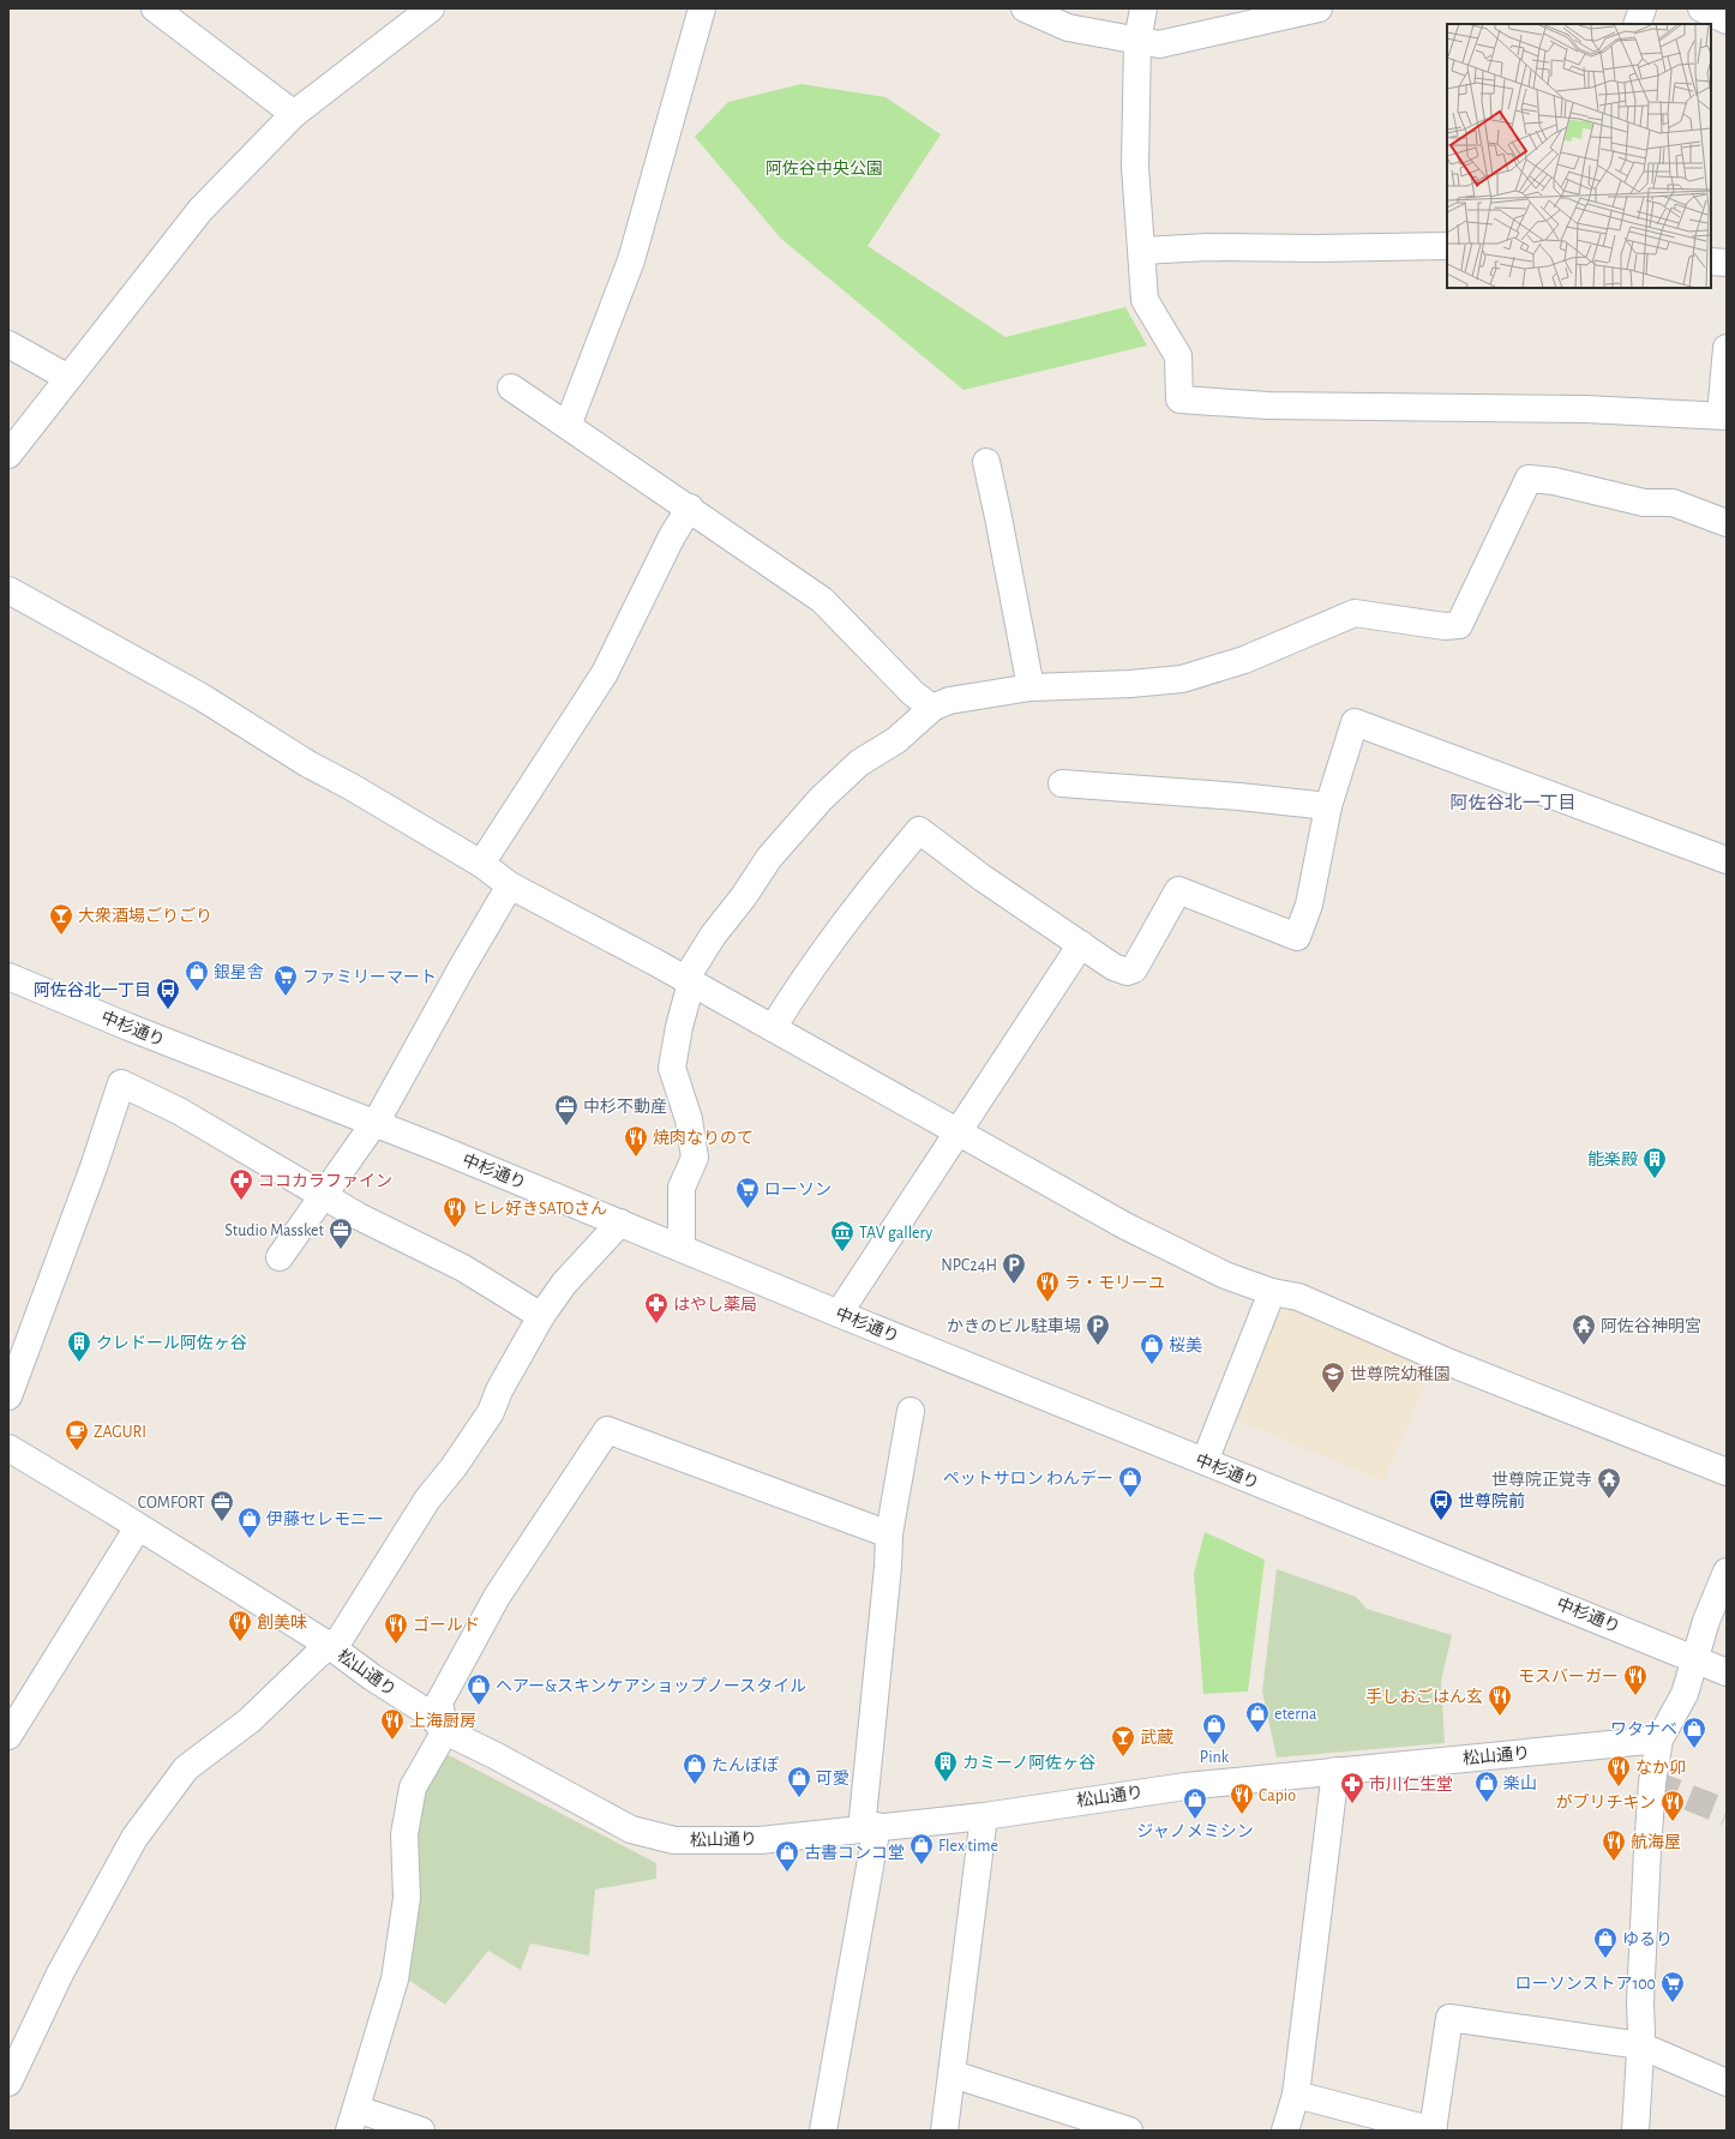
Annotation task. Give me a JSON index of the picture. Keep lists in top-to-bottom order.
{
  "streets": {
    "street": ["中杉通り", "松山通り"]
  },
  "districts": ["阿佐谷北一丁目"],
  "parks": ["阿佐谷中央公園"],
  "places": {
    "bar": ["大衆酒場ごりごり", "武蔵"],
    "shop": [
      "銀星舎",
      "桜美",
      "ペットサロン わんデー",
      "伊藤セレモニー",
      "ヘアー&スキンケアショップノースタイル",
      "eterna",
      "Pink",
      "ワタナベ",
      "たんぽぽ",
      "可愛",
      "楽山",
      "ジャノメミシン",
      "Flex time",
      "古書コンコ堂",
      "ゆるり"
    ],
    "supermarket": ["ファミリーマート", "ローソン", "ローソンストア100"],
    "bus stop": ["阿佐谷北一丁目", "世尊院前"],
    "office": ["中杉不動産", "Studio Massket", "COMFORT"],
    "restaurant": [
      "焼肉なりのて",
      "ヒレ好きSATOさん",
      "ラ・モリーユ",
      "創美味",
      "ゴールド",
      "モスバーガー",
      "手しおごはん玄",
      "上海厨房",
      "なか卯",
      "Capio",
      "がブリチキン",
      "航海屋"
    ],
    "building": ["能楽殿", "クレドール阿佐ヶ谷", "カミーノ阿佐ヶ谷"],
    "pharmacy": ["ココカラファイン", "はやし薬局", "市川仁生堂"],
    "museum": ["TAV gallery"],
    "parking": ["NPC24H", "かきのビル駐車場"],
    "temple": ["阿佐谷神明宮", "世尊院正覚寺"],
    "school or university": ["世尊院幼稚園"],
    "cafe": ["ZAGURI"]
  }
}
